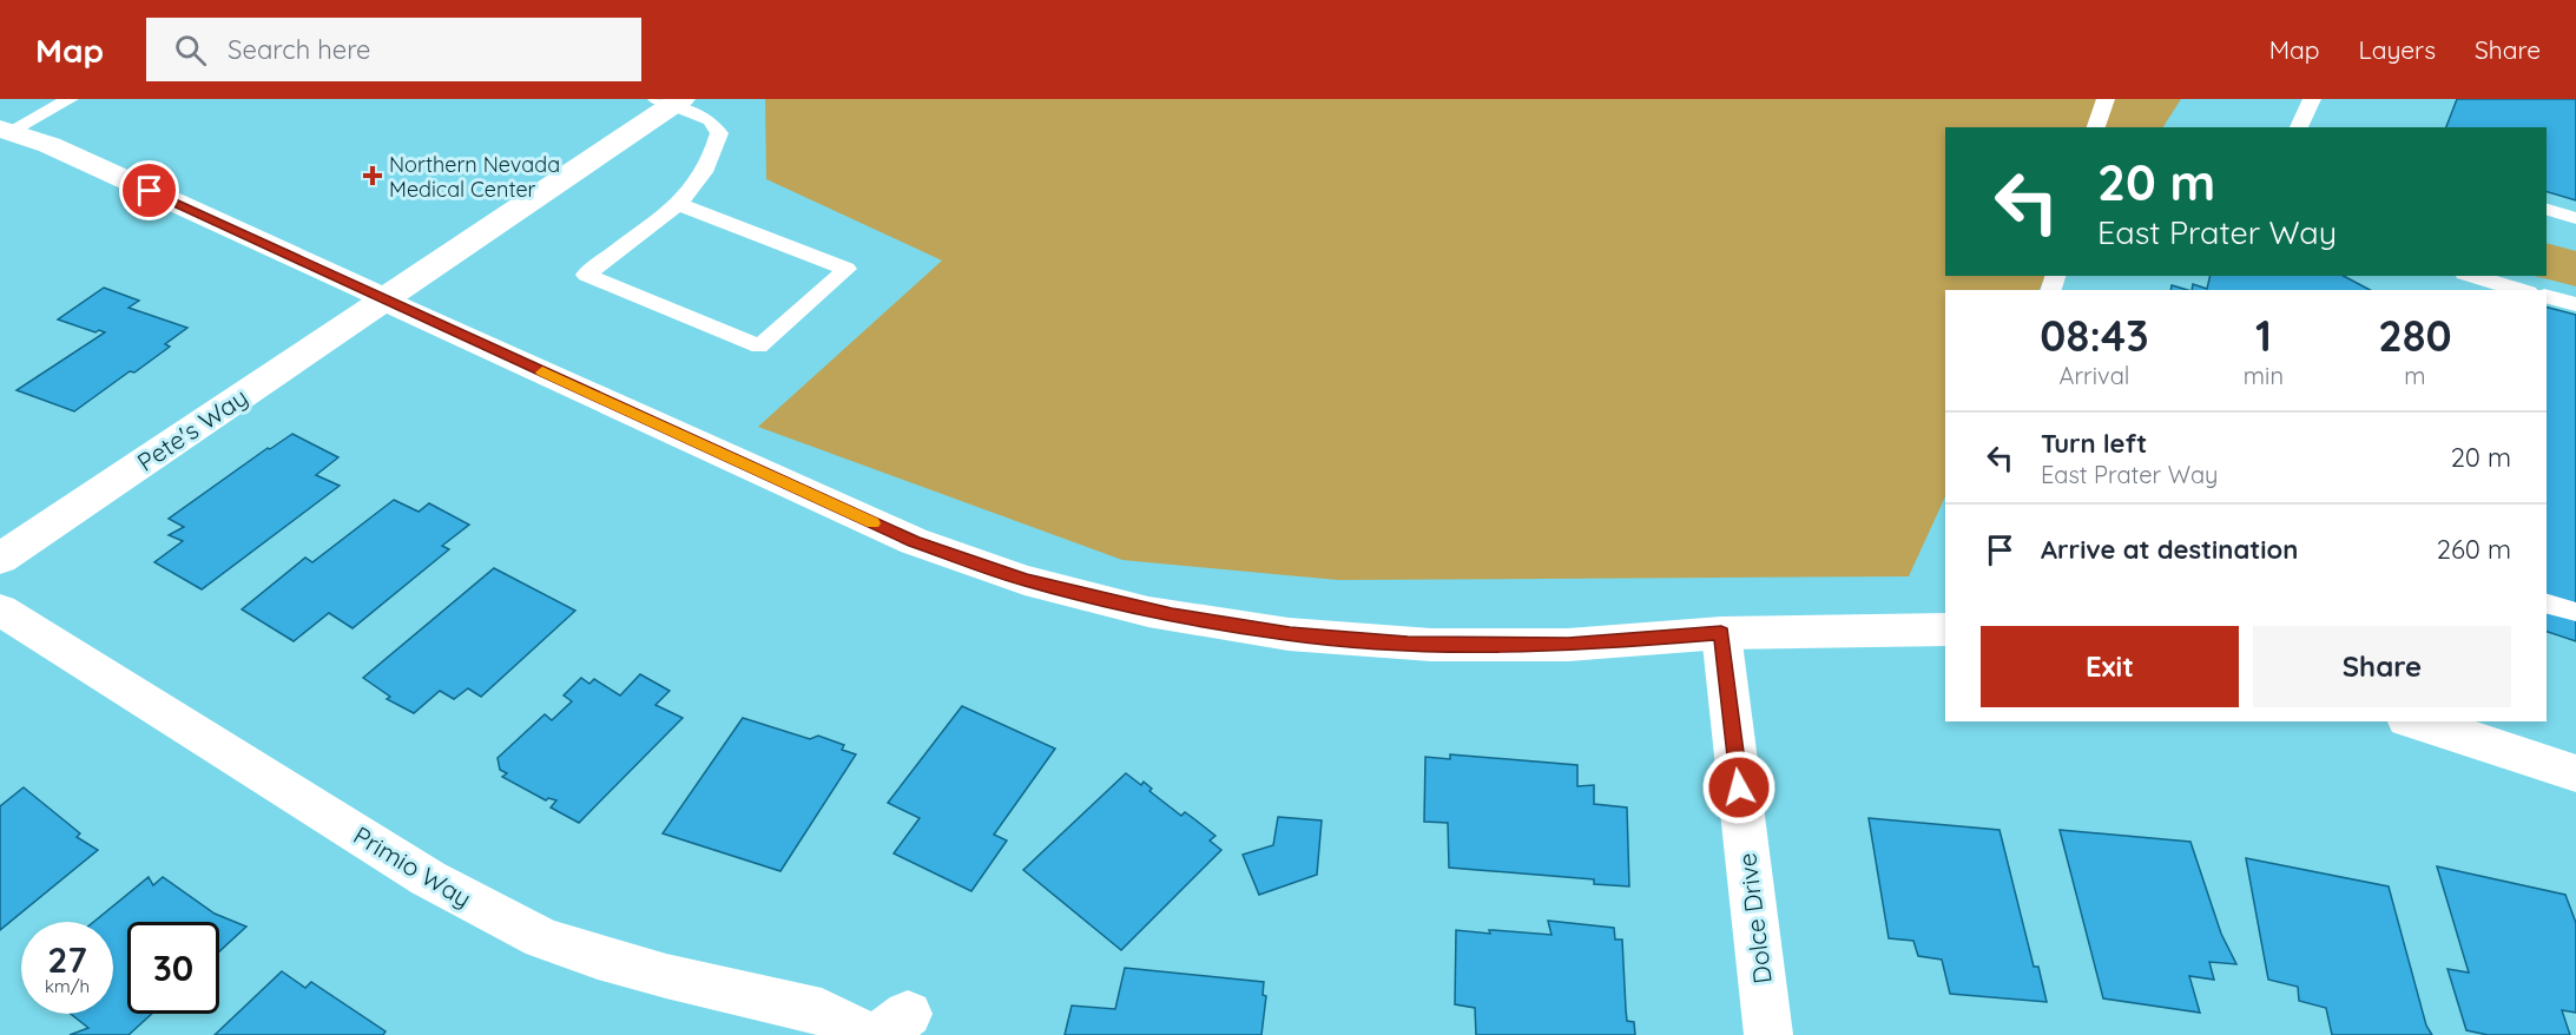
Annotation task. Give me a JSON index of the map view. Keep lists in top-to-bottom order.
{
  "streets": {
    "street": ["Pete's Way", "Primio Way", "Dolce Drive"]
  },
  "places": {
    "health": ["Northern Nevada Medical Center"]
  },
  "page": {
    "header": "Map",
    "search": "Search here",
    "nav": ["Map", "Layers", "Share"],
    "turn": ["20 m", "East Prater Way"],
    "eta": [
      "08:43",
      "Arrival",
      "1",
      "min",
      "280",
      "m"
    ],
    "list": [
      {
        "name": "Turn left",
        "note": "East Prater Way",
        "value": "20 m"
      },
      {
        "name": "Arrive at destination",
        "value": "260 m"
      }
    ],
    "buttons": ["Exit", "Share"],
    "speed": "27 km/h",
    "limit": "30"
  }
}
